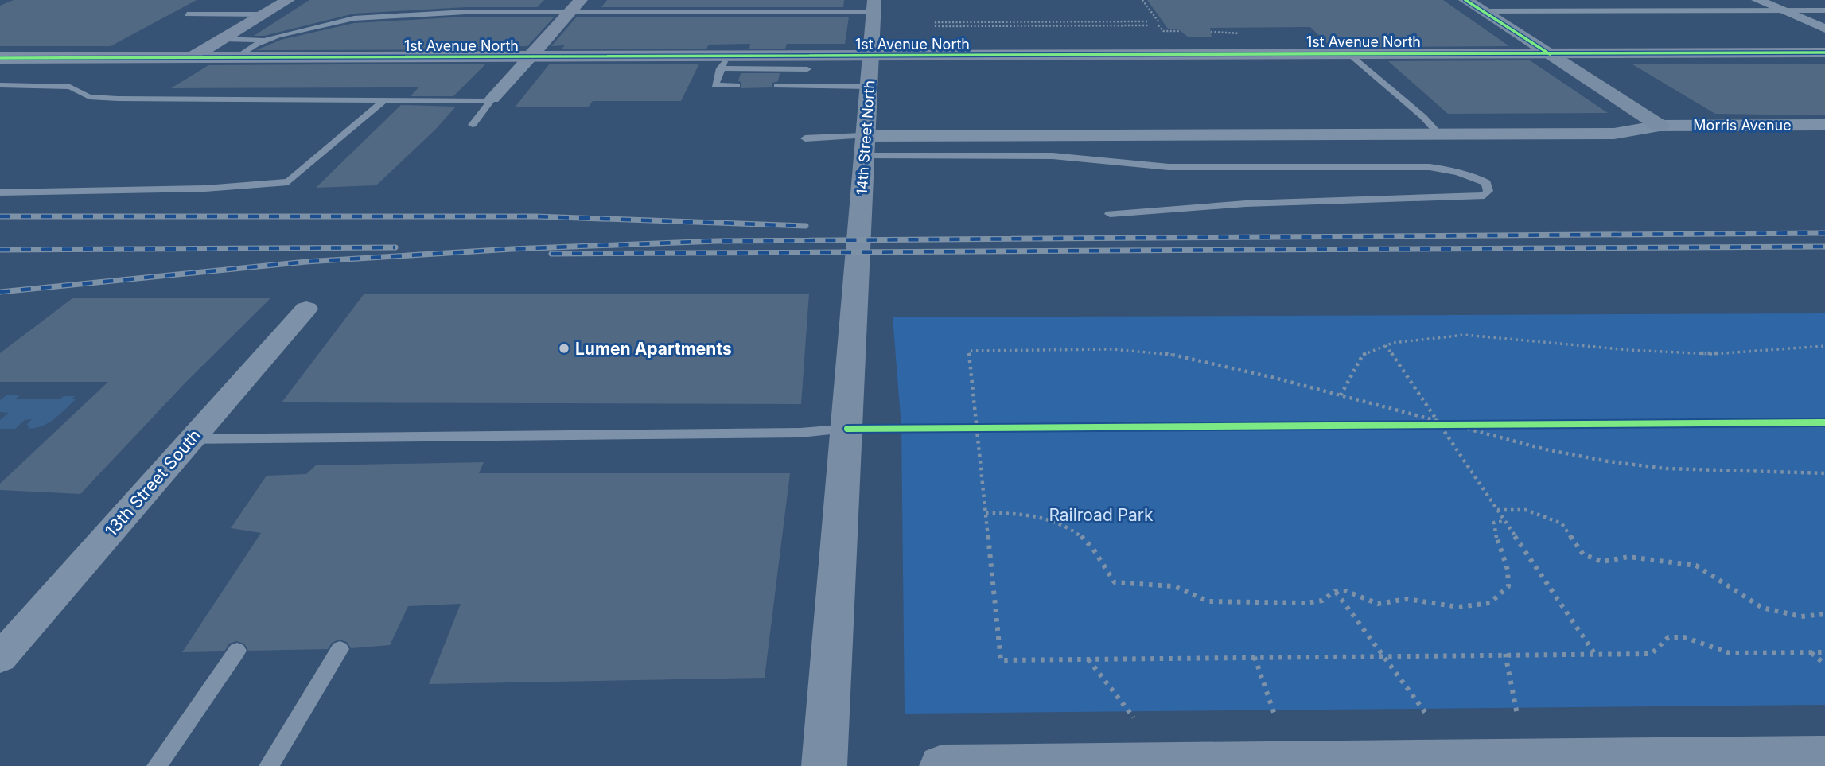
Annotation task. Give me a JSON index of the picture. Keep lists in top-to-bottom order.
{
  "streets": {
    "main road": ["1st Avenue North"],
    "street": ["Morris Avenue", "14th Street North", "13th Street South"]
  },
  "crossings": [
    ["1st Avenue North", "14th Street North"],
    ["Morris Avenue", "14th Street North"]
  ],
  "parks": ["Railroad Park"],
  "places": ["Lumen Apartments"]
}
